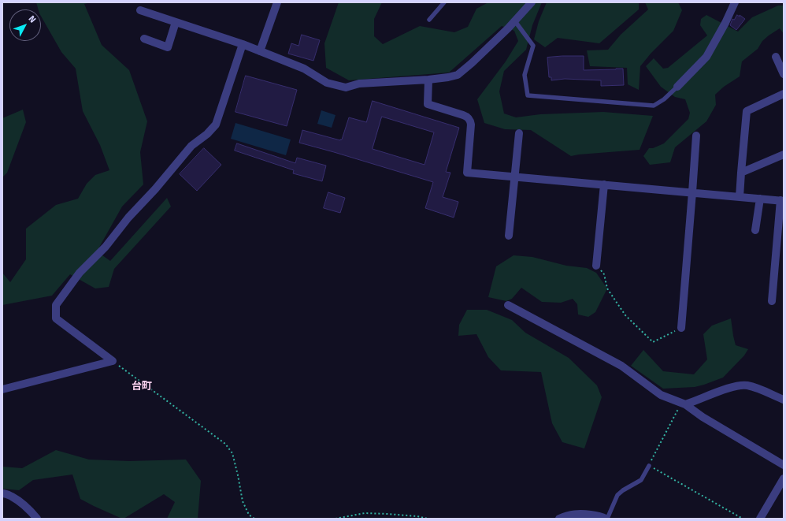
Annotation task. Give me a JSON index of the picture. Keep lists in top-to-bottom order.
{
  "districts": ["台町"],
  "north": "top right"
}
